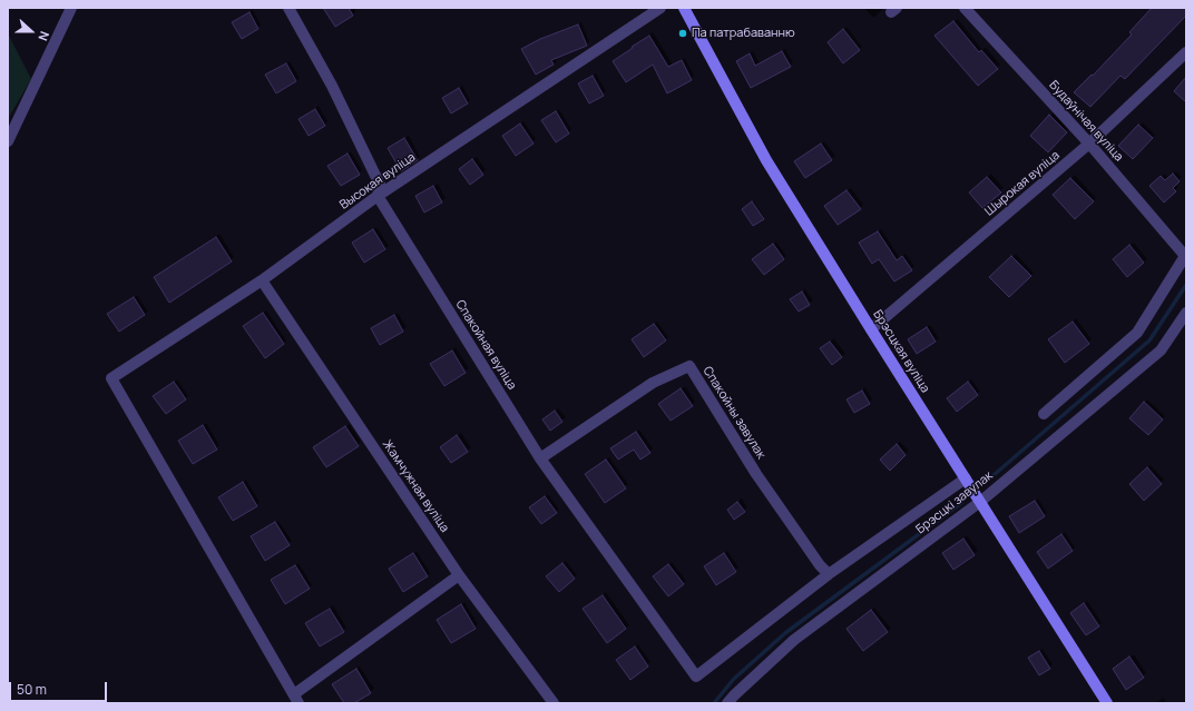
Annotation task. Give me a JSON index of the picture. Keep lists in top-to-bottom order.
{
  "streets": {
    "street": [
      "Будаўнічая вуліца",
      "Высокая вуліца",
      "Шырокая вуліца",
      "Спакойная вуліца",
      "Брэсцкая вуліца",
      "Спакойны завулак",
      "Жамчужная вуліца",
      "Брэсцкі завулак"
    ]
  },
  "crossings": [
    ["Будаўнічая вуліца", "Шырокая вуліца"],
    ["Высокая вуліца", "Спакойная вуліца"],
    ["Высокая вуліца", "Жамчужная вуліца"],
    ["Шырокая вуліца", "Брэсцкая вуліца"],
    ["Спакойная вуліца", "Спакойны завулак"],
    ["Брэсцкая вуліца", "Брэсцкі завулак"]
  ],
  "places": ["Па патрабаванню"],
  "scale_bar": "50 m",
  "north": "right"
}
